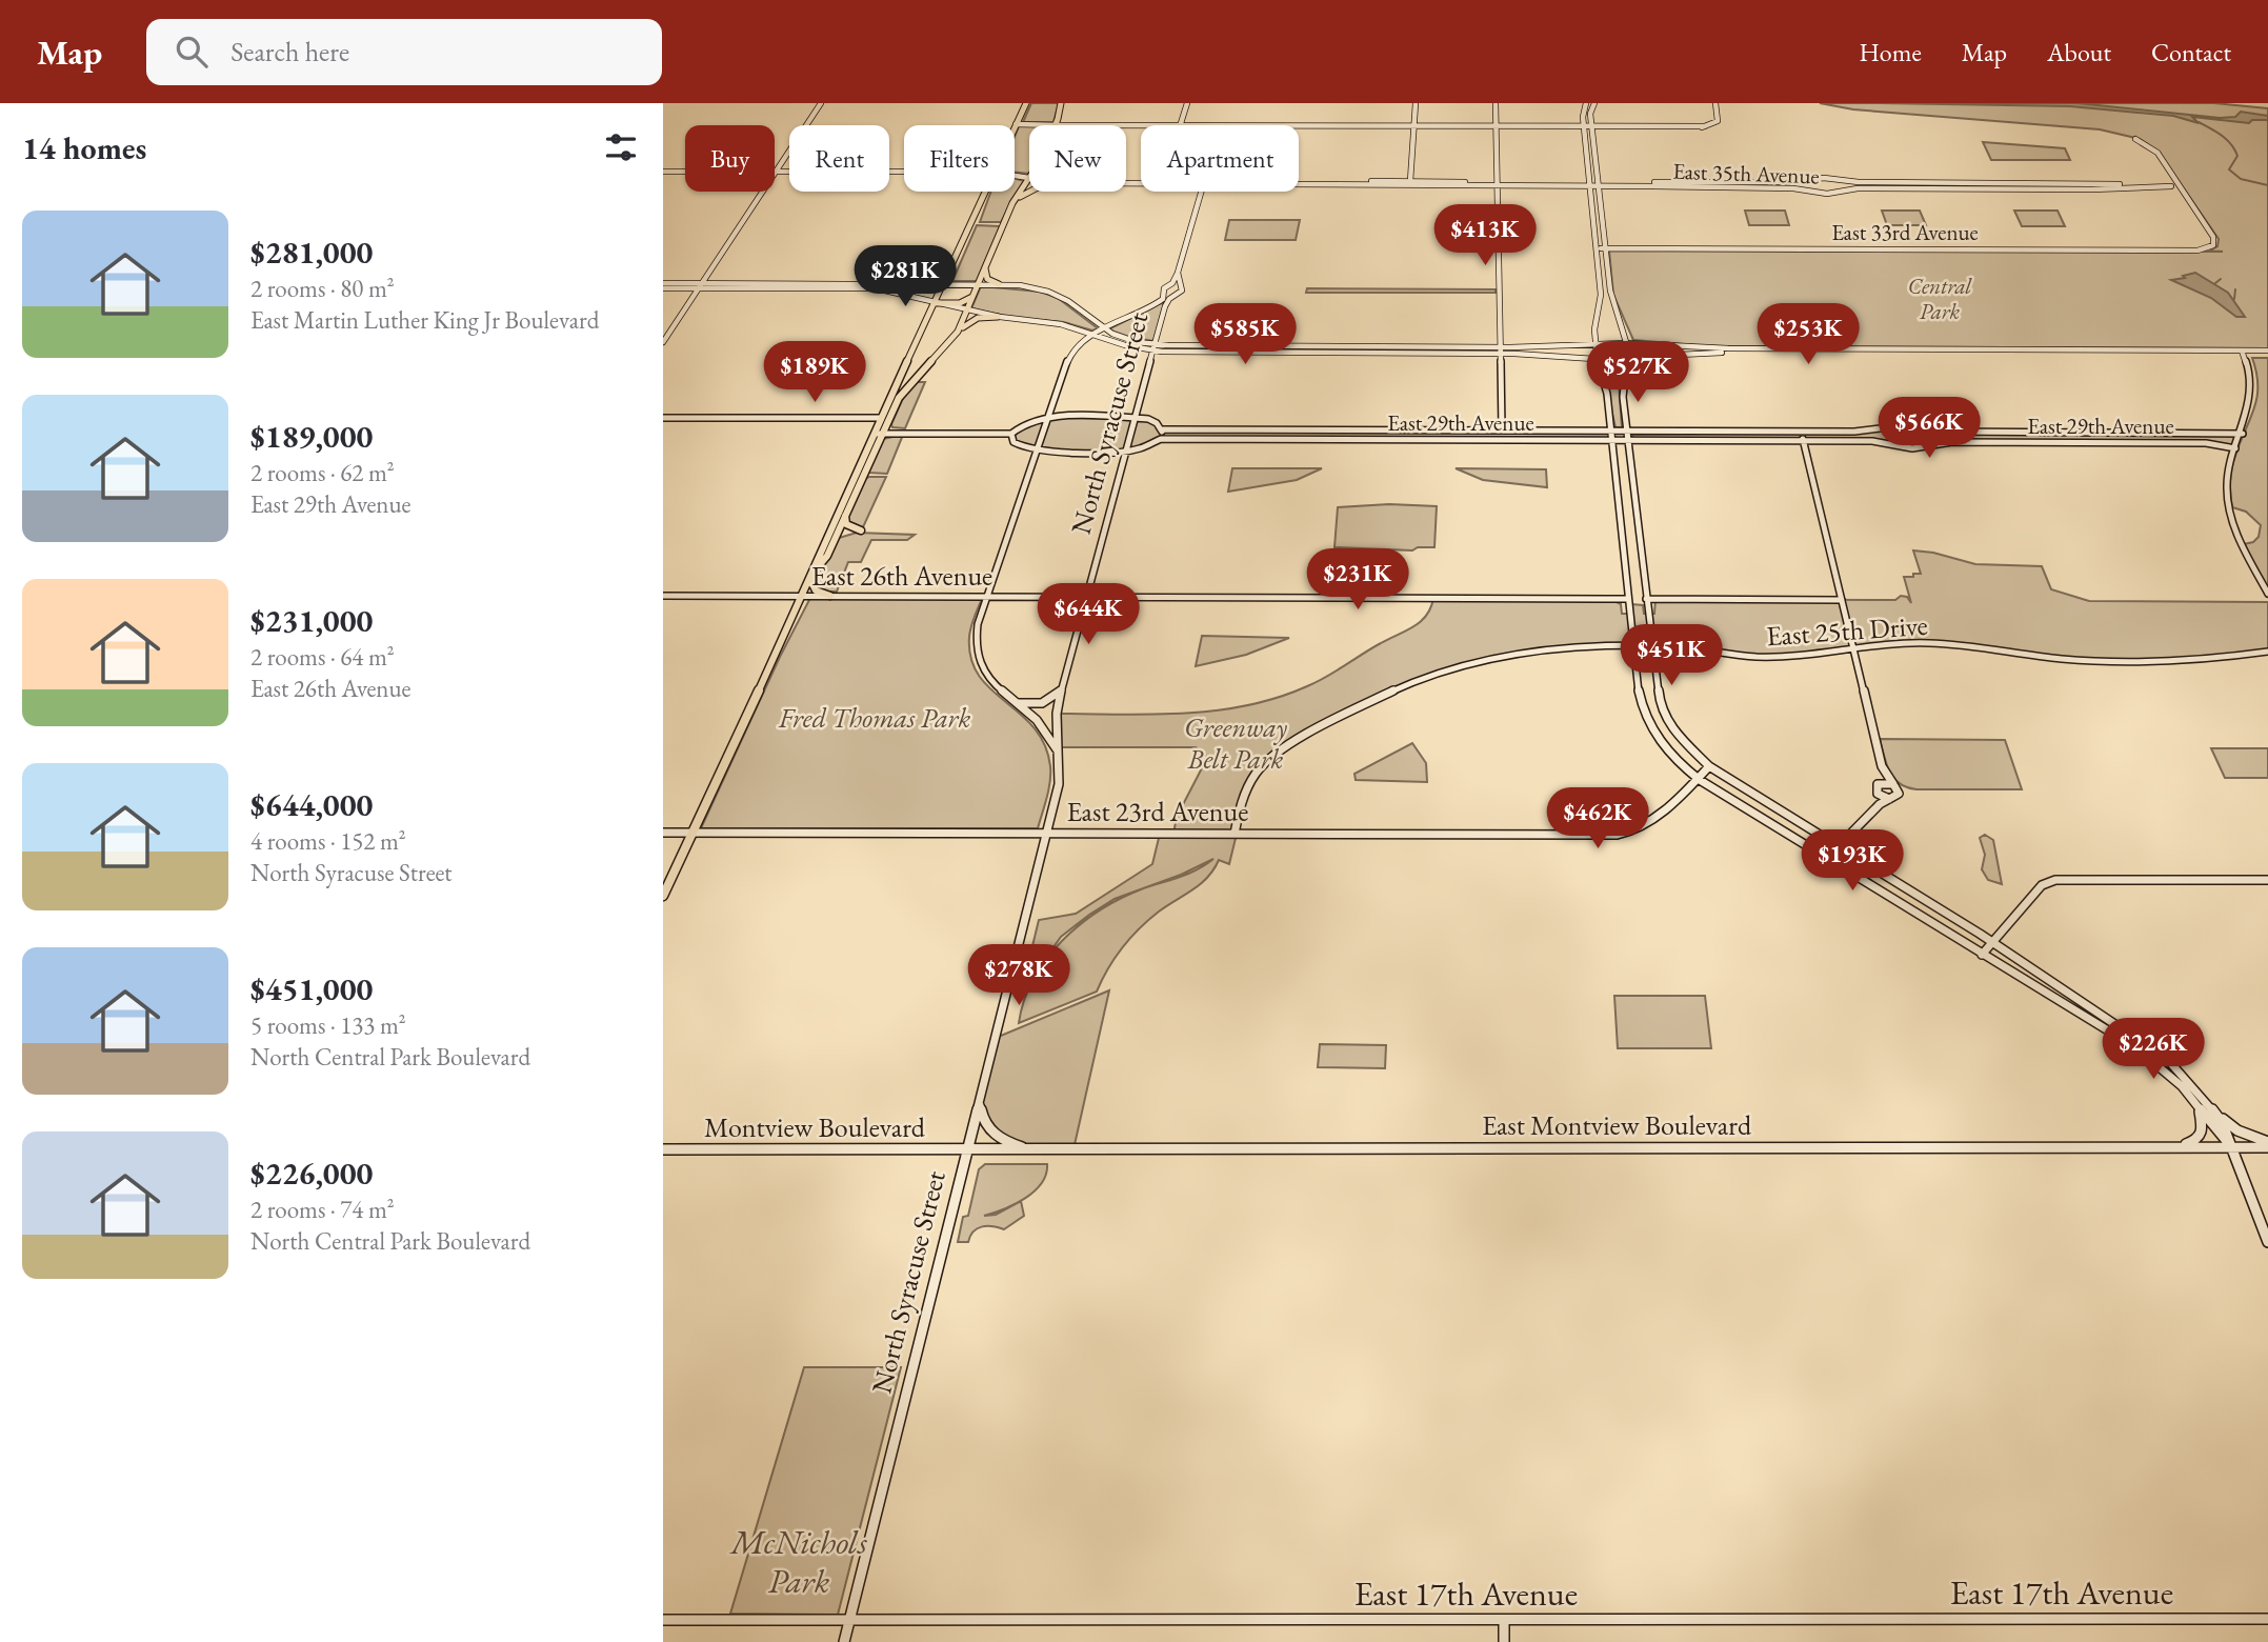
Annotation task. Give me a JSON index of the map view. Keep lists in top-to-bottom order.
{
  "streets": {
    "street": [
      "East 35th Avenue",
      "East 33rd Avenue",
      "North Syracuse Street",
      "East 29th Avenue",
      "East 26th Avenue",
      "East 25th Drive",
      "East 23rd Avenue",
      "East Montview Boulevard",
      "Montview Boulevard",
      "East 17th Avenue"
    ]
  },
  "crossings": [
    ["East 35th Avenue", "East 33rd Avenue"],
    ["North Syracuse Street", "East 29th Avenue"],
    ["North Syracuse Street", "East 26th Avenue"],
    ["North Syracuse Street", "East 23rd Avenue"],
    ["North Syracuse Street", "East Montview Boulevard"],
    ["North Syracuse Street", "Montview Boulevard"],
    ["North Syracuse Street", "East 17th Avenue"],
    ["East 25th Drive", "East 23rd Avenue"],
    ["East Montview Boulevard", "Montview Boulevard"]
  ],
  "parks": [
    "Central Park",
    "Fred Thomas Park",
    "Greenway Belt Park",
    "McNichols Park"
  ],
  "page": {
    "header": "Map",
    "search": "Search here",
    "nav": [
      "Home",
      "Map",
      "About",
      "Contact"
    ],
    "heading": "14 homes",
    "chip": [
      "Buy",
      "Rent",
      "Filters",
      "New",
      "Apartment"
    ],
    "list": [
      {
        "name": "$281,000",
        "note": "2 rooms · 80 m² · East Martin Luther King Jr Boulevard"
      },
      {
        "name": "$189,000",
        "note": "2 rooms · 62 m² · East 29th Avenue"
      },
      {
        "name": "$231,000",
        "note": "2 rooms · 64 m² · East 26th Avenue"
      },
      {
        "name": "$644,000",
        "note": "4 rooms · 152 m² · North Syracuse Street"
      },
      {
        "name": "$451,000",
        "note": "5 rooms · 133 m² · North Central Park Boulevard"
      },
      {
        "name": "$226,000",
        "note": "2 rooms · 74 m² · North Central Park Boulevard"
      }
    ],
    "price": [
      "$413K",
      "$281K",
      "$585K",
      "$253K",
      "$189K",
      "$527K",
      "$566K",
      "$231K",
      "$644K",
      "$451K",
      "$462K",
      "$193K",
      "$278K",
      "$226K"
    ]
  }
}
